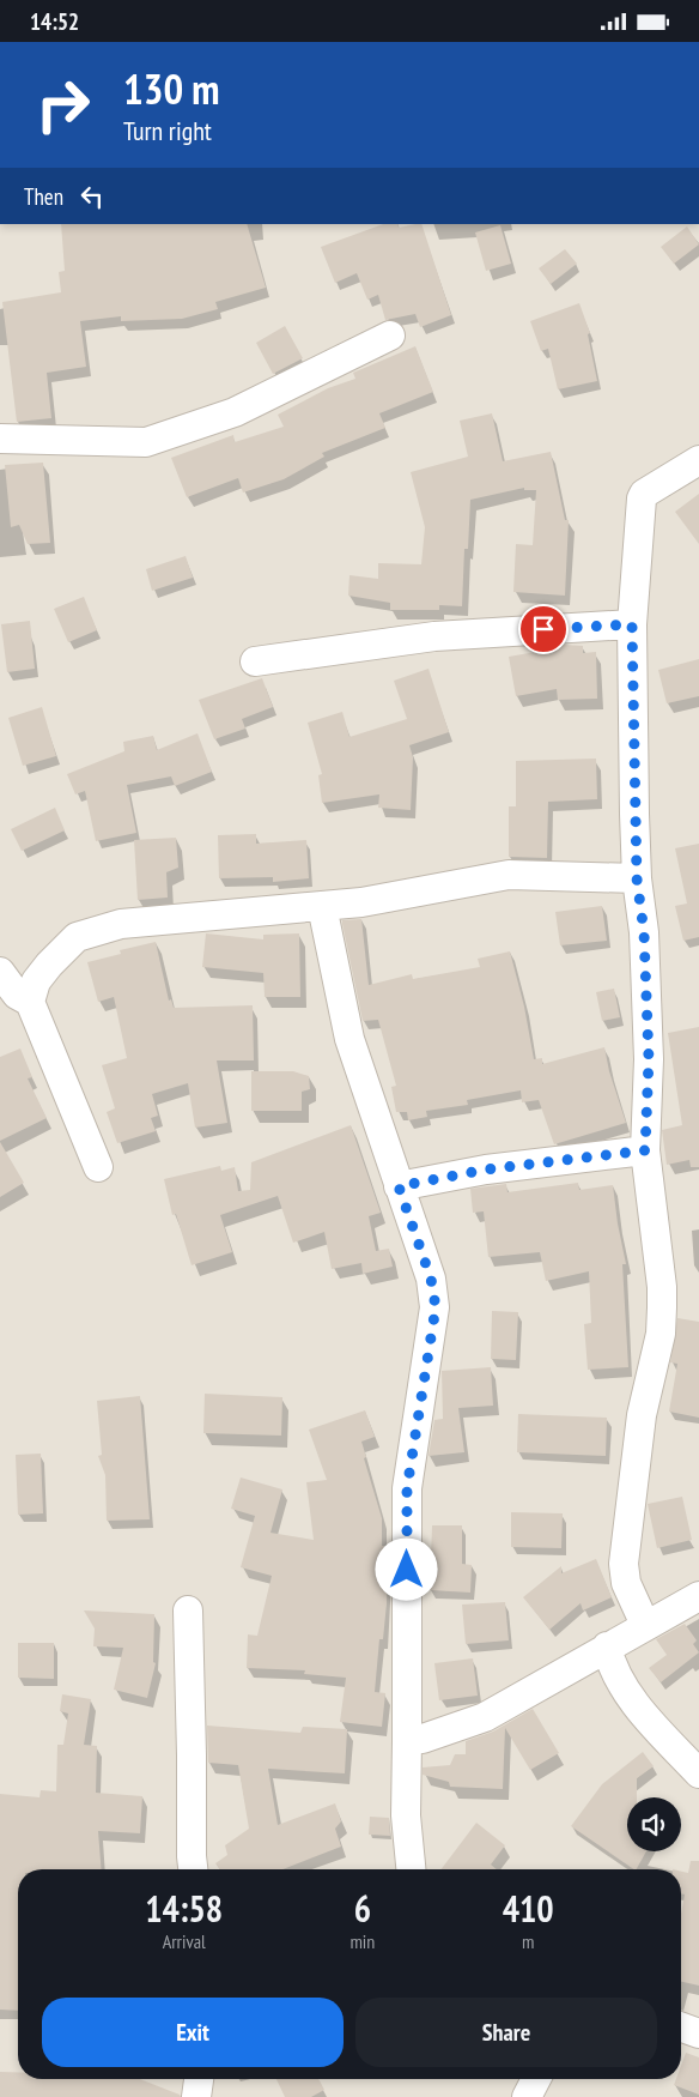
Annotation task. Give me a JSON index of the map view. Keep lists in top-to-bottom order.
{
  "page": {
    "status": "14:52",
    "turn": ["130 m", "Turn right"],
    "then": "Then",
    "eta": [
      "14:58",
      "Arrival",
      "6",
      "min",
      "410",
      "m"
    ],
    "buttons": ["Exit", "Share"]
  }
}
